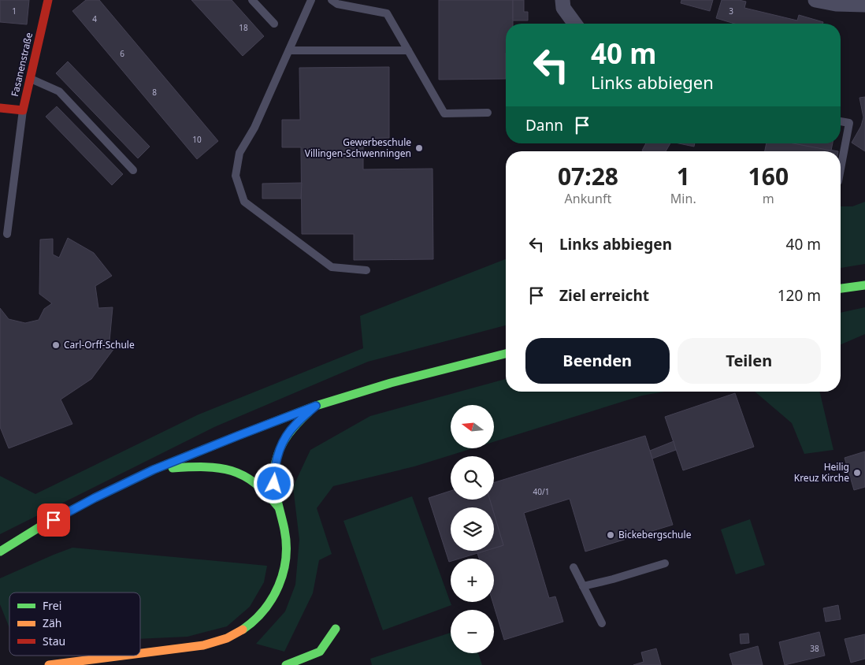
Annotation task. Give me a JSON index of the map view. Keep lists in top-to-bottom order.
{
  "streets": {
    "main road": ["Fasanenstraße"]
  },
  "places": [
    "Gewerbeschule Villingen-Schwenningen",
    "Carl-Orff-Schule",
    "Heilig Kreuz Kirche",
    "Bickebergschule"
  ],
  "house_numbers": [
    "1",
    "3",
    "4",
    "18",
    "6",
    "8",
    "10",
    "40/1",
    "38"
  ],
  "legend": ["Frei", "Zäh", "Stau"],
  "north": "left",
  "page": {
    "turn": ["40 m", "Links abbiegen"],
    "then": "Dann",
    "eta": [
      "07:28",
      "Ankunft",
      "1",
      "Min.",
      "160",
      "m"
    ],
    "list": [
      {
        "name": "Links abbiegen",
        "value": "40 m"
      },
      {
        "name": "Ziel erreicht",
        "value": "120 m"
      }
    ],
    "buttons": ["Beenden", "Teilen"],
    "map_buttons": ["+", "−"]
  }
}
